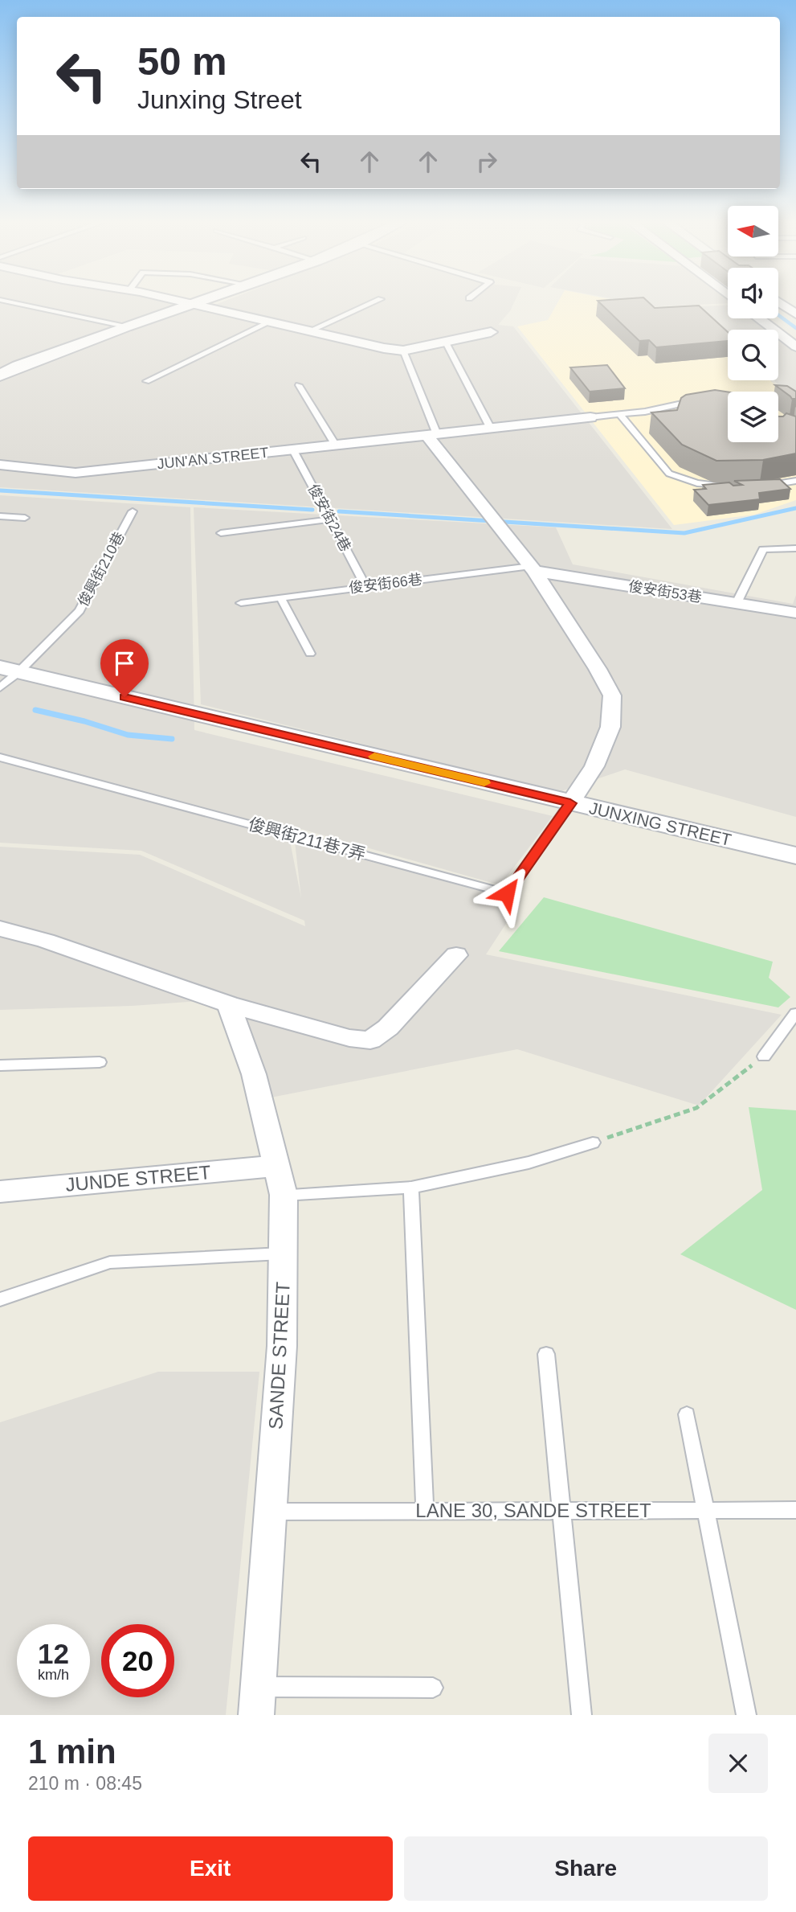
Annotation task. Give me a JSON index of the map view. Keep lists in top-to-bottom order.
{
  "streets": {
    "street": [
      "JUN'AN STREET",
      "俊安街53巷",
      "JUNXING STREET",
      "JUNDE STREET",
      "SANDE STREET"
    ],
    "lane": [
      "俊安街24巷",
      "俊興街210巷",
      "俊安街66巷",
      "俊興街211巷7弄",
      "LANE 30, SANDE STREET"
    ]
  },
  "crossings": [
    ["JUN'AN STREET", "俊安街24巷"],
    ["俊安街24巷", "俊安街66巷"],
    ["俊興街210巷", "JUNXING STREET"],
    ["俊安街66巷", "俊安街53巷"],
    ["JUNXING STREET", "俊興街211巷7弄"],
    ["JUNDE STREET", "SANDE STREET"],
    ["SANDE STREET", "LANE 30, SANDE STREET"]
  ],
  "north": "left",
  "page": {
    "turn": ["50 m", "Junxing Street"],
    "speed": "12 km/h",
    "limit": "20",
    "heading": ["1 min", "210 m · 08:45"],
    "buttons": ["Exit", "Share"]
  }
}
